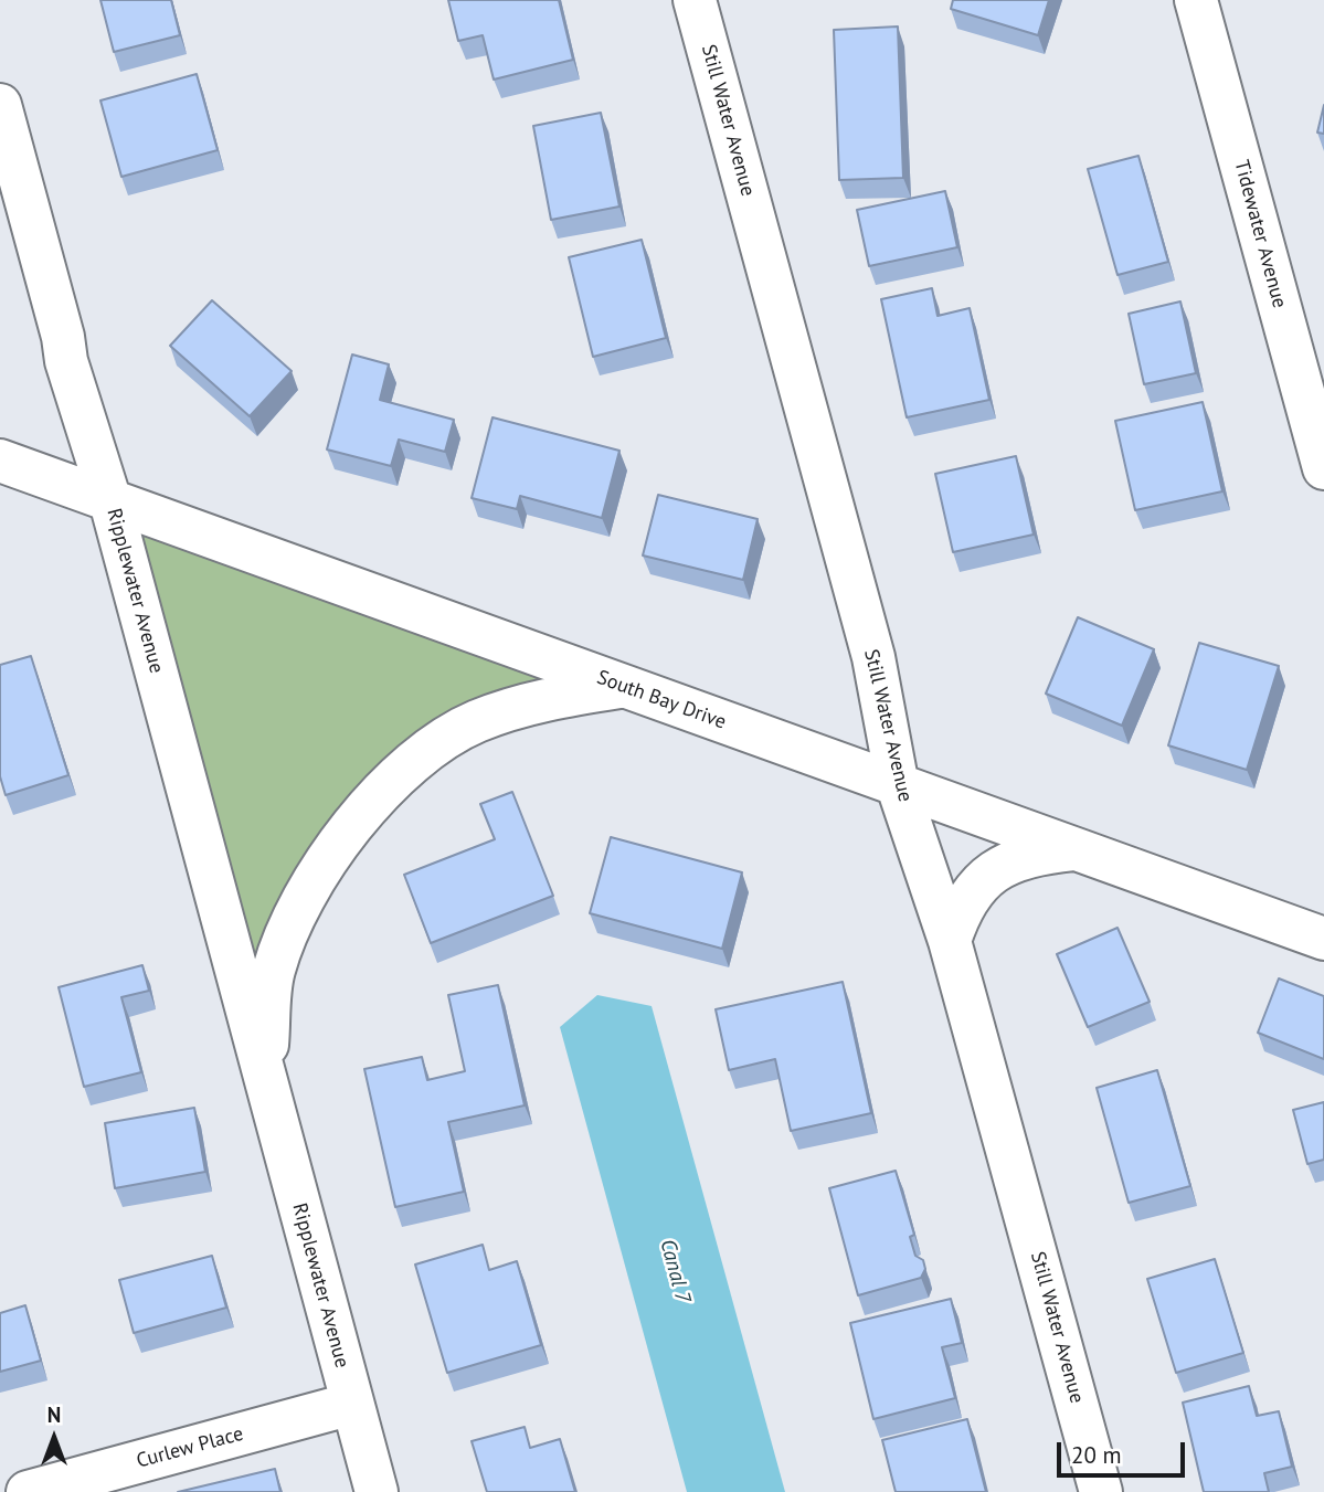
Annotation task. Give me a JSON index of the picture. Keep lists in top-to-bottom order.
{
  "streets": {
    "street": [
      "Still Water Avenue",
      "Tidewater Avenue",
      "Ripplewater Avenue",
      "South Bay Drive",
      "Curlew Place"
    ]
  },
  "crossings": [
    ["Still Water Avenue", "South Bay Drive"],
    ["Ripplewater Avenue", "South Bay Drive"],
    ["Ripplewater Avenue", "Curlew Place"]
  ],
  "water": ["Canal 7"],
  "scale_bar": "20 m",
  "north": "top"
}
